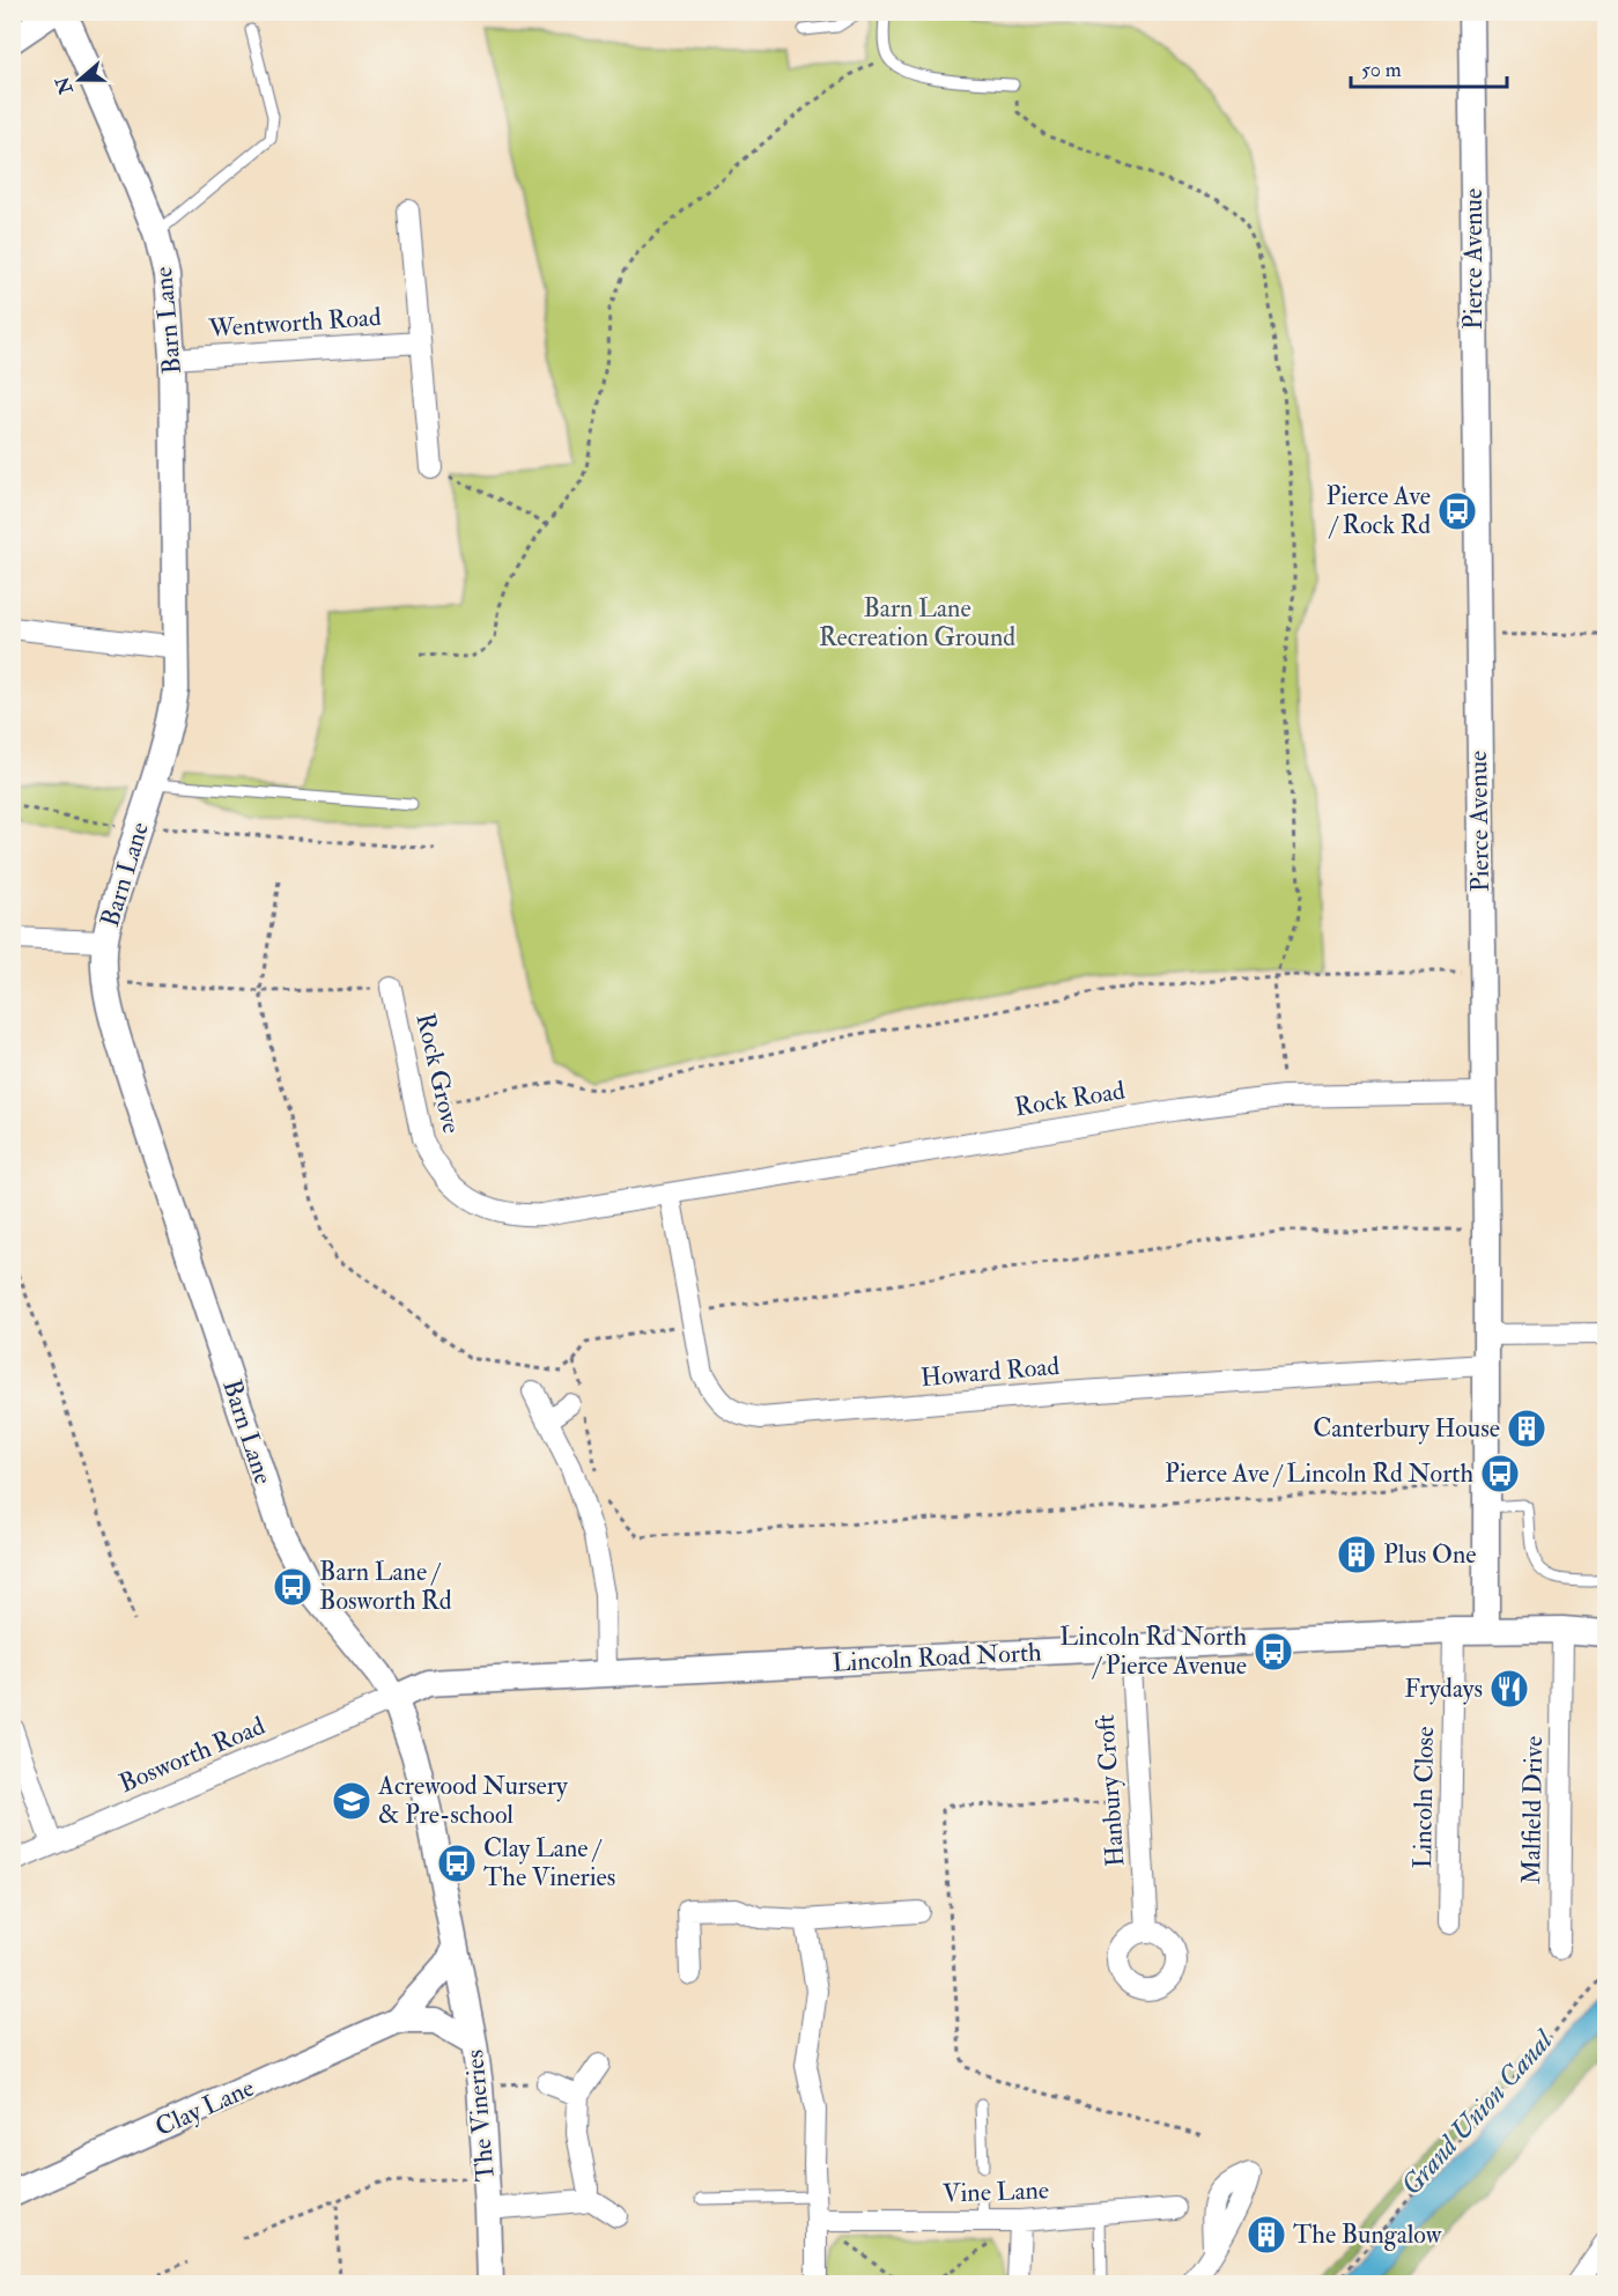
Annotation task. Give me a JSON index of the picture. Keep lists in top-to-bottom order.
{
  "streets": {
    "street": [
      "Pierce Avenue",
      "Barn Lane",
      "Wentworth Road",
      "Rock Grove",
      "Rock Road",
      "Howard Road",
      "Lincoln Road North",
      "Bosworth Road",
      "Hanbury Croft",
      "Lincoln Close",
      "Malfield Drive",
      "Clay Lane",
      "The Vineries",
      "Vine Lane"
    ]
  },
  "crossings": [
    ["Pierce Avenue", "Rock Road"],
    ["Pierce Avenue", "Howard Road"],
    ["Pierce Avenue", "Lincoln Road North"],
    ["Barn Lane", "Wentworth Road"],
    ["Barn Lane", "Lincoln Road North"],
    ["Barn Lane", "Bosworth Road"],
    ["Rock Grove", "Rock Road"],
    ["Rock Grove", "Howard Road"],
    ["Rock Road", "Howard Road"],
    ["Lincoln Road North", "Bosworth Road"],
    ["Lincoln Road North", "Hanbury Croft"],
    ["Lincoln Road North", "Lincoln Close"],
    ["Lincoln Road North", "Malfield Drive"],
    ["Clay Lane", "The Vineries"]
  ],
  "water": ["Grand Union Canal"],
  "parks": ["Barn Lane Recreation Ground"],
  "places": {
    "bus stop": [
      "Pierce Ave / Rock Rd",
      "Pierce Ave / Lincoln Rd North",
      "Barn Lane / Bosworth Rd",
      "Lincoln Rd North / Pierce Avenue",
      "Clay Lane / The Vineries"
    ],
    "building": ["Canterbury House", "Plus One", "The Bungalow"],
    "restaurant": ["Frydays"],
    "school or university": ["Acrewood Nursery & Pre-school"]
  },
  "scale_bar": "50 m",
  "north": "left"
}
